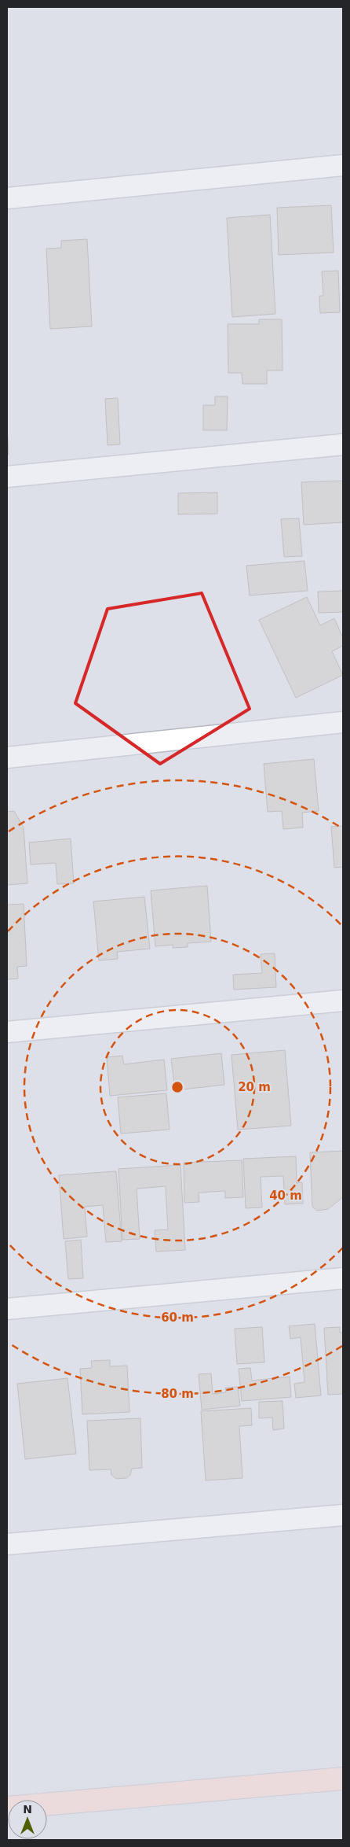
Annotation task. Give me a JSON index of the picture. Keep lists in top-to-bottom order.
{
  "north": "top",
  "rings": [
    "20 m",
    "40 m",
    "60 m",
    "80 m"
  ]
}
